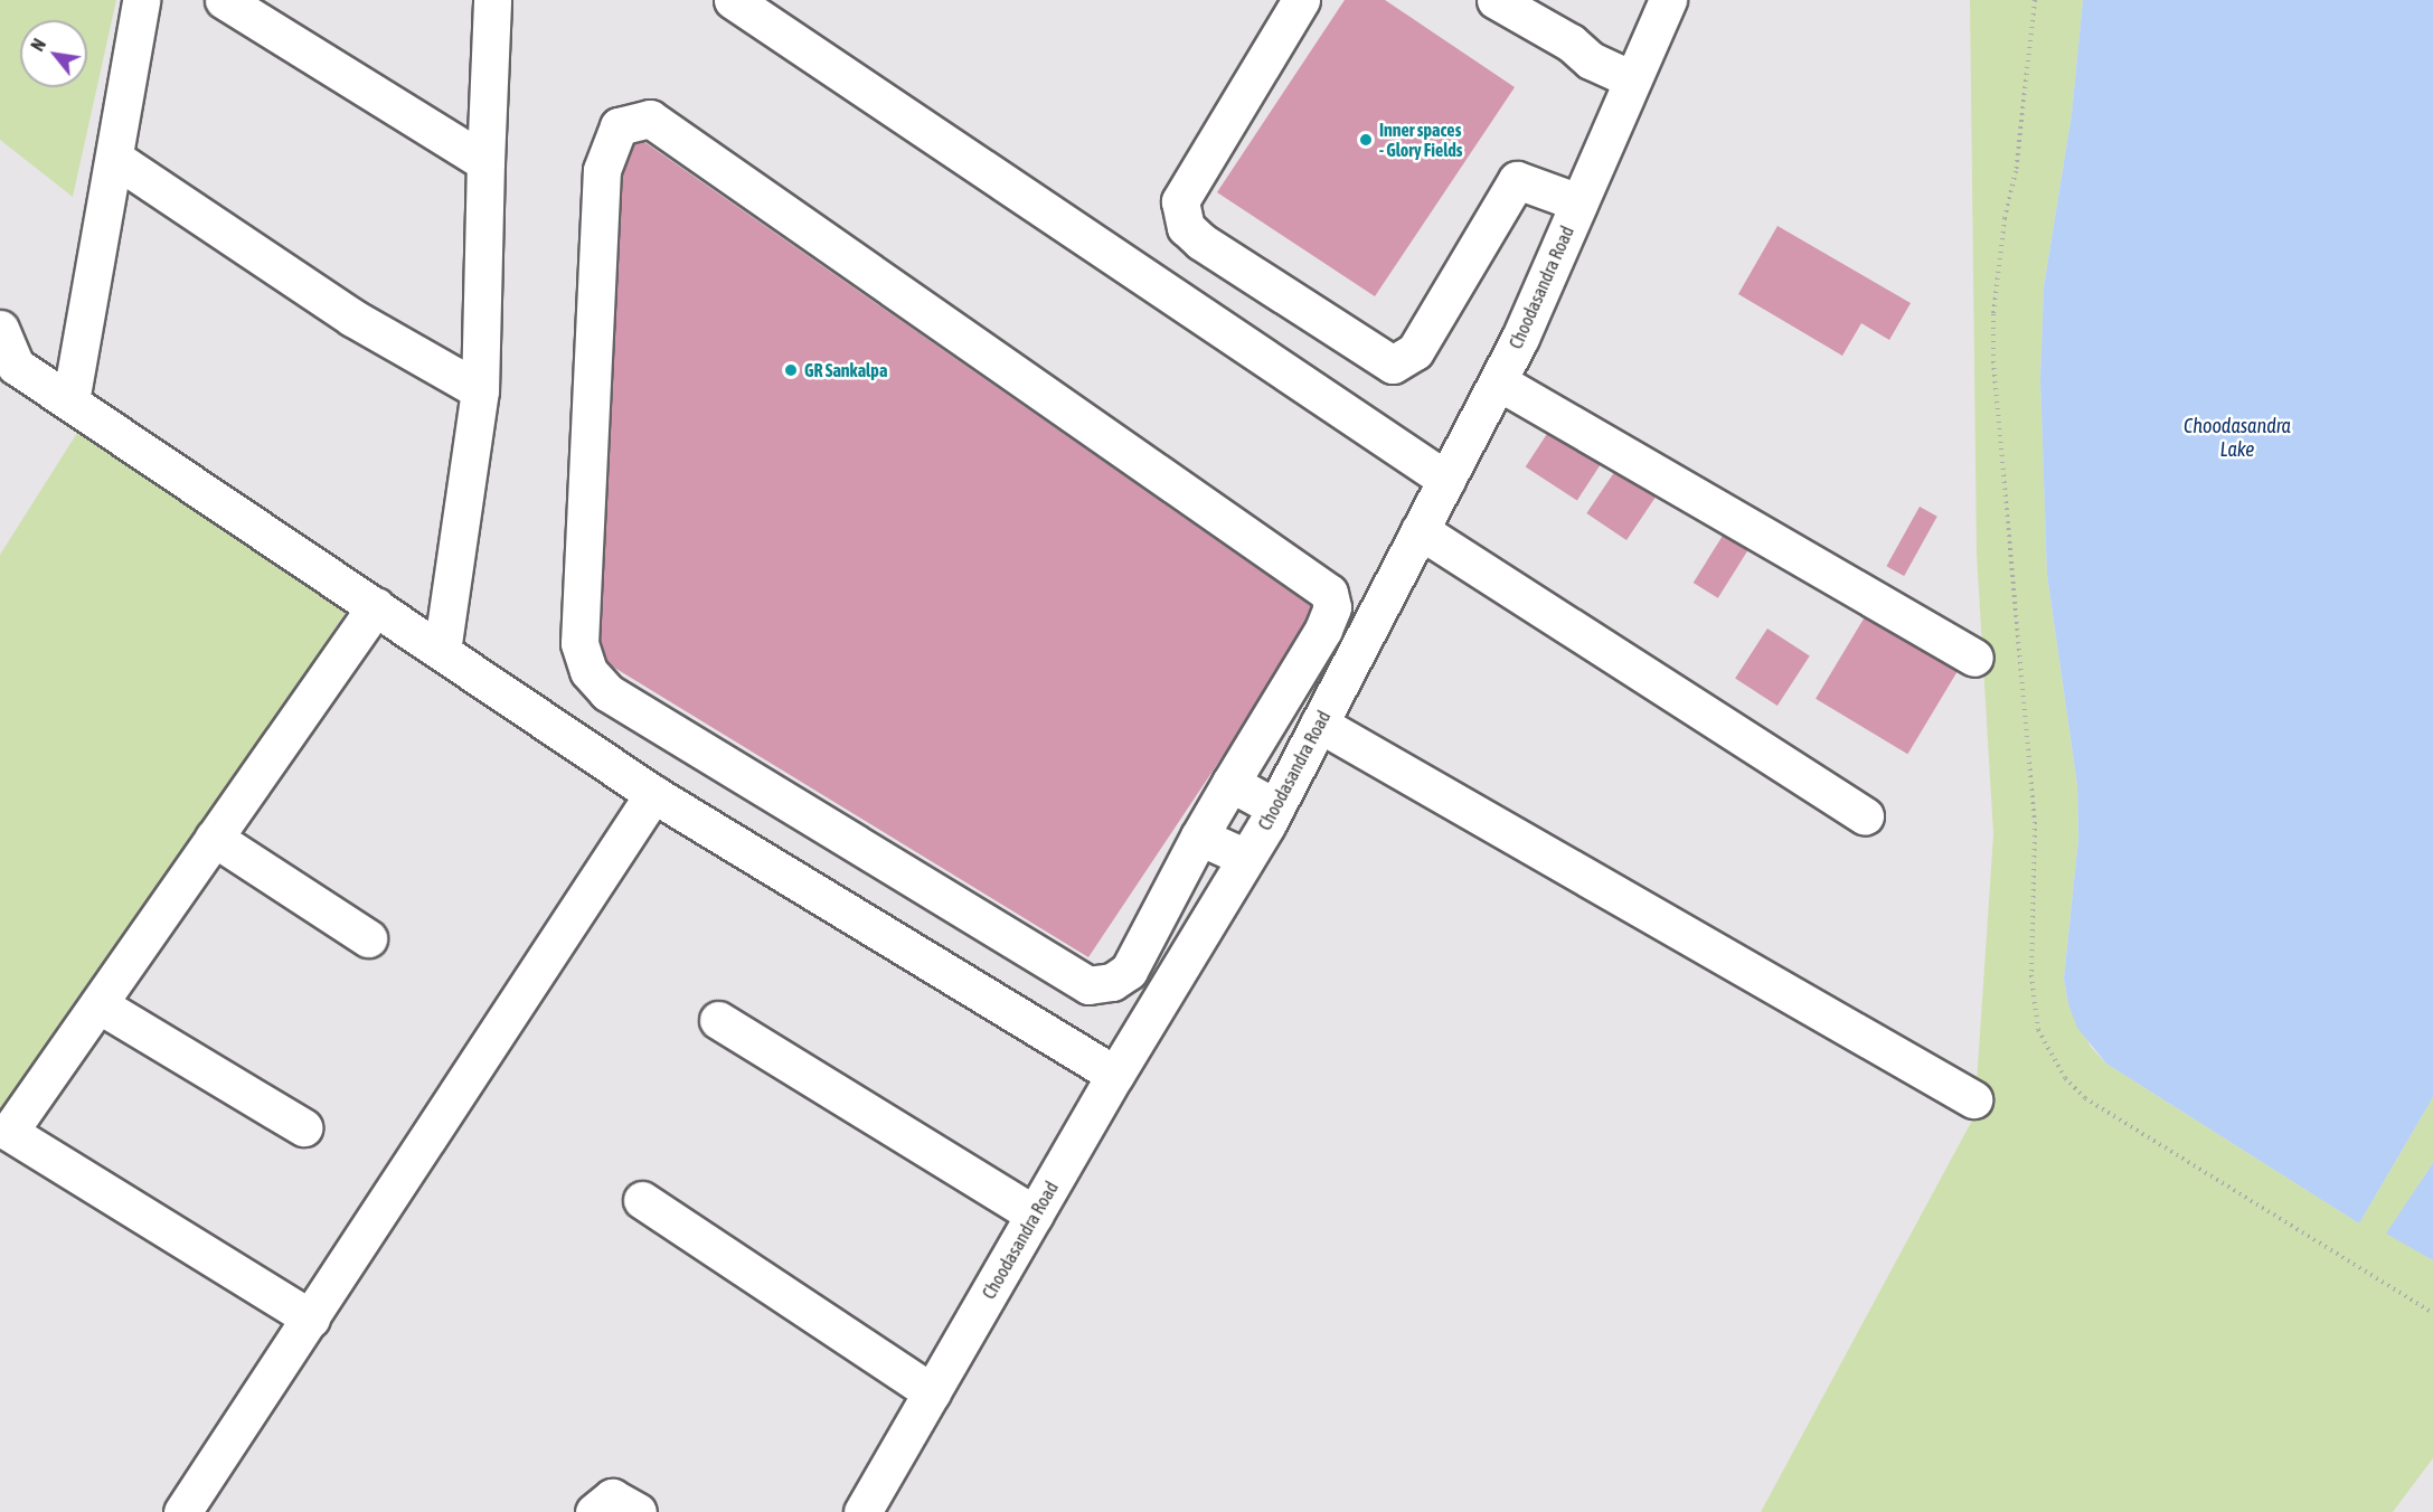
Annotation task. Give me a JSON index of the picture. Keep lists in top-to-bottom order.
{
  "streets": {
    "street": ["Choodasandra Road"]
  },
  "water": ["Choodasandra Lake"],
  "places": ["Inner spaces - Glory Fields", "GR Sankalpa"],
  "north": "top left"
}
